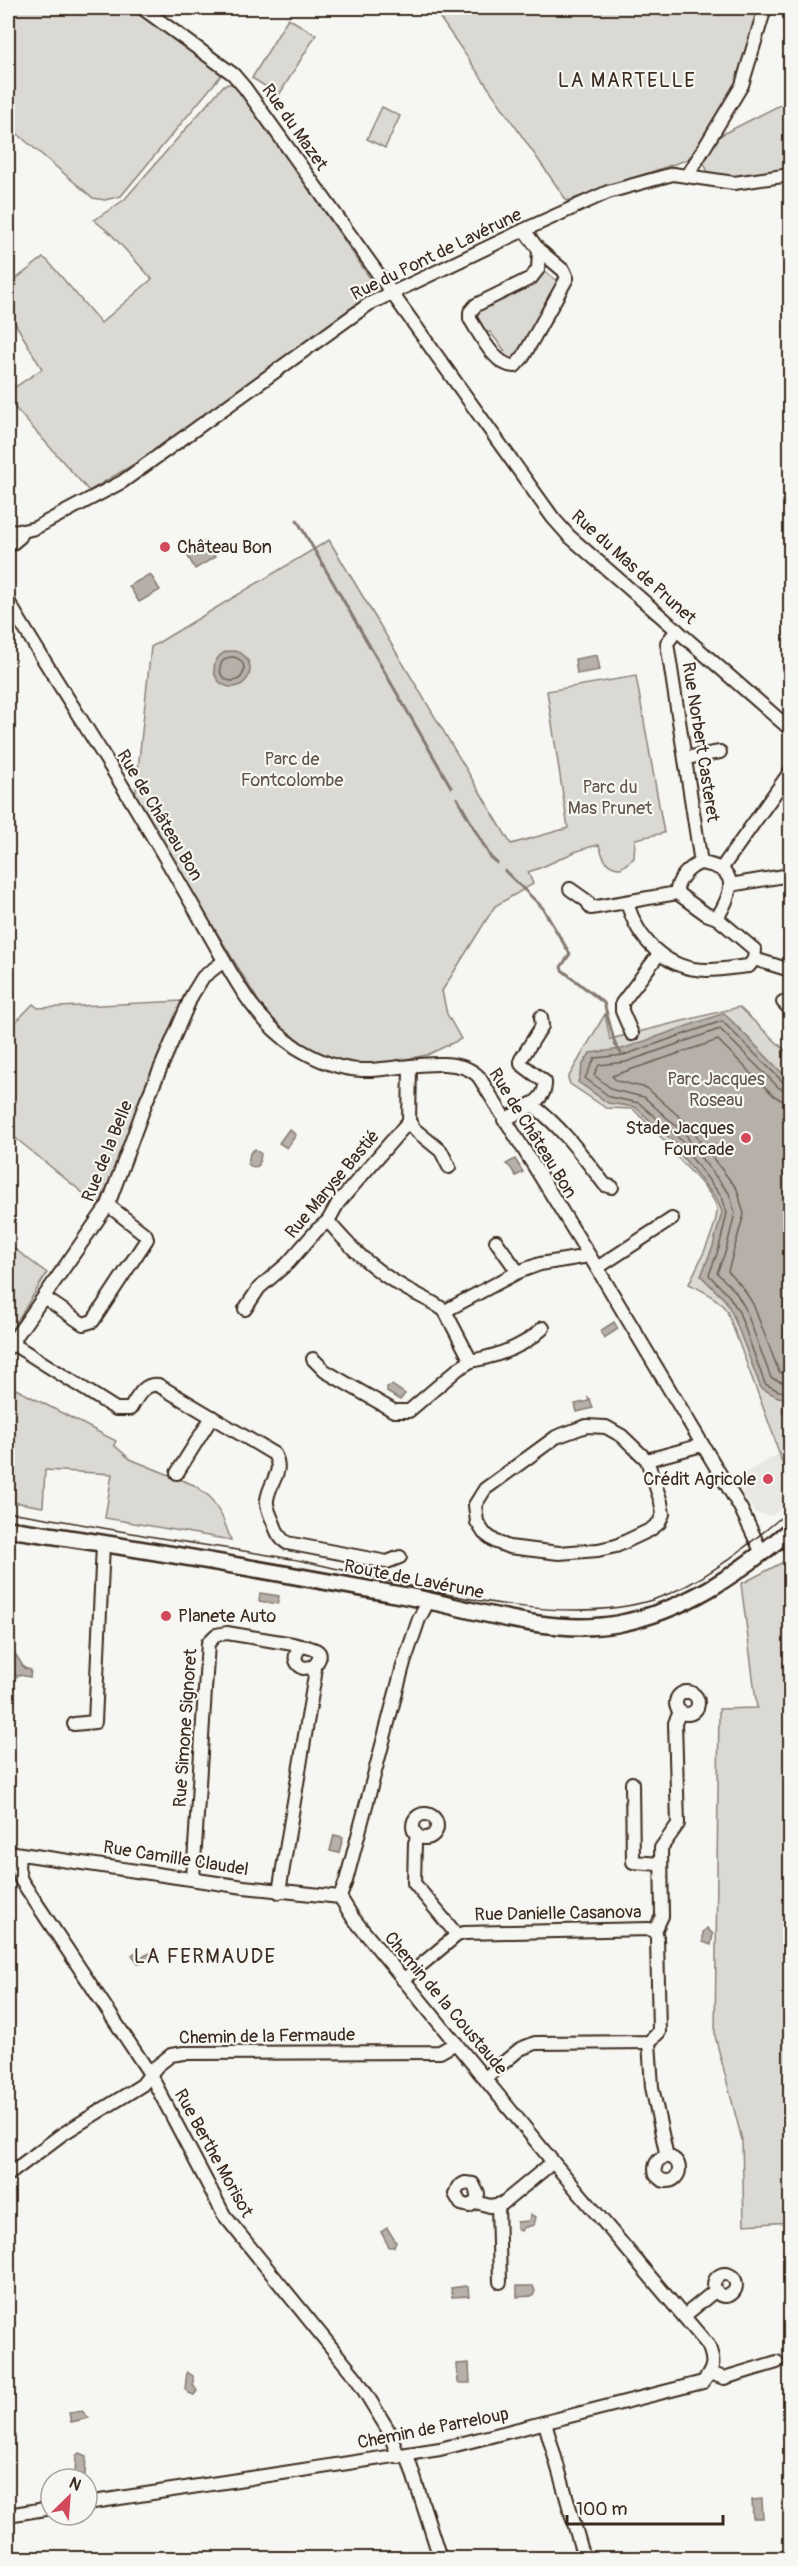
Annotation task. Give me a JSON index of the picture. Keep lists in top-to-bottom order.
{
  "streets": {
    "main road": ["Route de Lavérune"],
    "street": [
      "Rue du Mazet",
      "Rue du Pont de Lavérune",
      "Rue du Mas de Prunet",
      "Rue Norbert Casteret",
      "Rue de Château Bon",
      "Rue de la Belle",
      "Rue Maryse Bastié",
      "Rue Simone Signoret",
      "Rue Camille Claudel",
      "Rue Danielle Casanova",
      "Chemin de la Coustaude",
      "Chemin de la Fermaude",
      "Rue Berthe Morisot",
      "Chemin de Parreloup"
    ]
  },
  "crossings": [
    ["Rue du Mazet", "Rue du Pont de Lavérune"],
    ["Rue du Mazet", "Rue du Mas de Prunet"],
    ["Rue du Pont de Lavérune", "Rue du Mas de Prunet"],
    ["Rue du Mas de Prunet", "Rue Norbert Casteret"],
    ["Rue de Château Bon", "Rue de la Belle"],
    ["Rue de Château Bon", "Route de Lavérune"],
    ["Rue Simone Signoret", "Rue Camille Claudel"],
    ["Rue Camille Claudel", "Chemin de la Coustaude"],
    ["Rue Camille Claudel", "Rue Berthe Morisot"],
    ["Rue Danielle Casanova", "Chemin de la Coustaude"],
    ["Chemin de la Coustaude", "Chemin de la Fermaude"],
    ["Chemin de la Coustaude", "Chemin de Parreloup"],
    ["Chemin de la Fermaude", "Rue Berthe Morisot"],
    ["Rue Berthe Morisot", "Chemin de Parreloup"]
  ],
  "districts": ["LA MARTELLE", "LA FERMAUDE"],
  "parks": ["Parc de Fontcolombe", "Parc du Mas Prunet", "Parc Jacques Roseau"],
  "places": [
    "Château Bon",
    "Stade Jacques Fourcade",
    "Crédit Agricole",
    "Planete Auto"
  ],
  "scale_bar": "100 m",
  "north": "top right"
}
